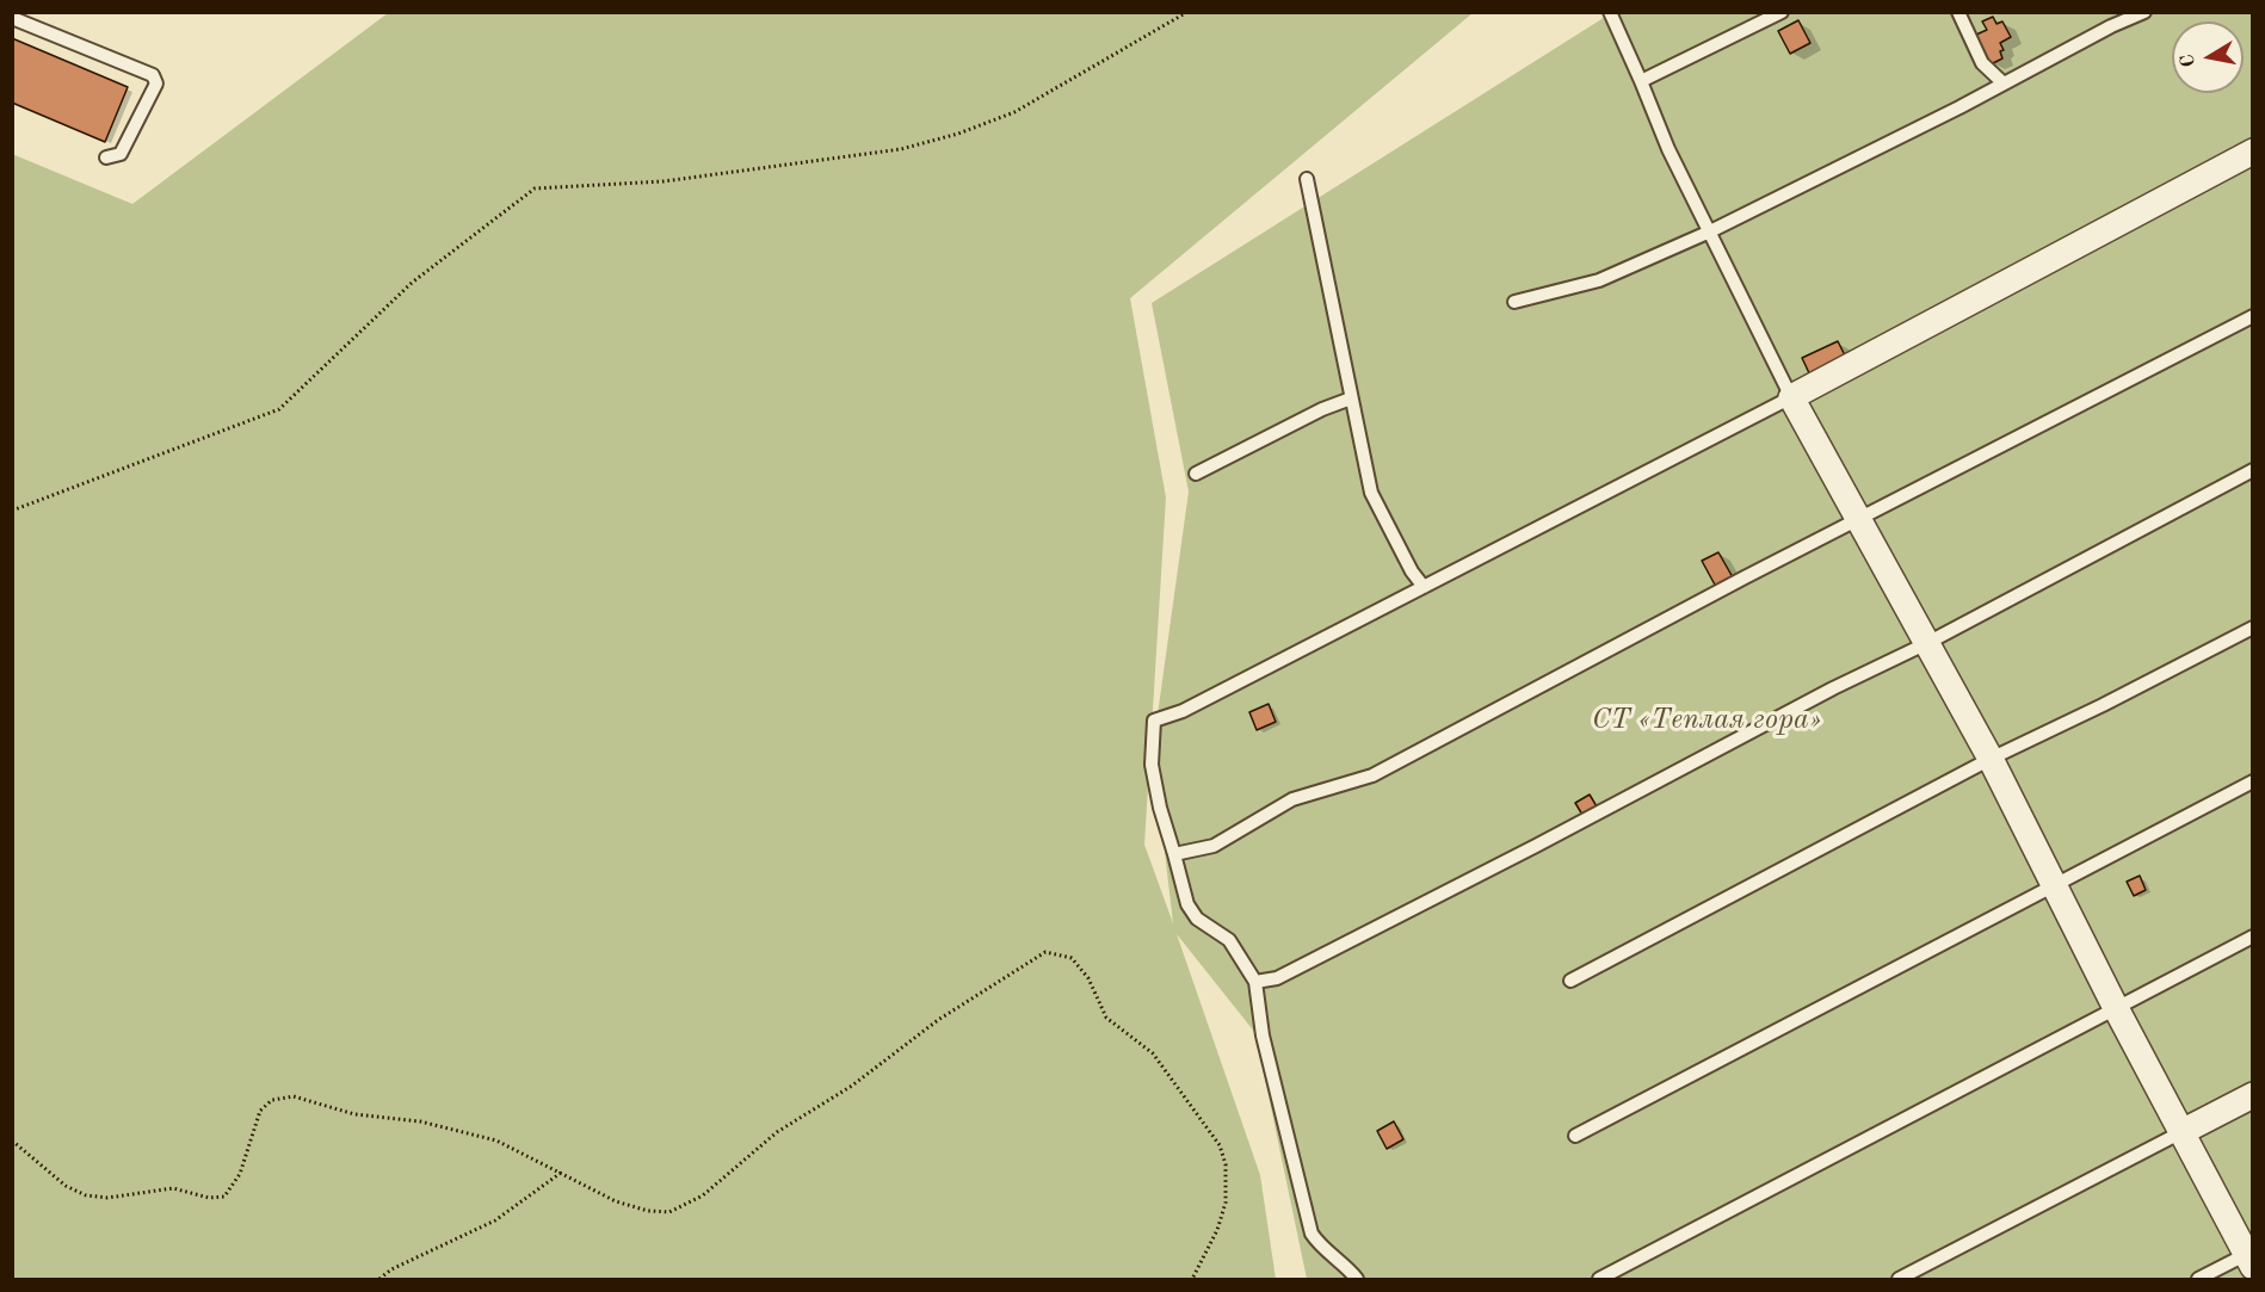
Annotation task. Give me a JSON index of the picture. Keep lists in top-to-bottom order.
{
  "parks": ["СТ «Теплая гора»"],
  "north": "left"
}
